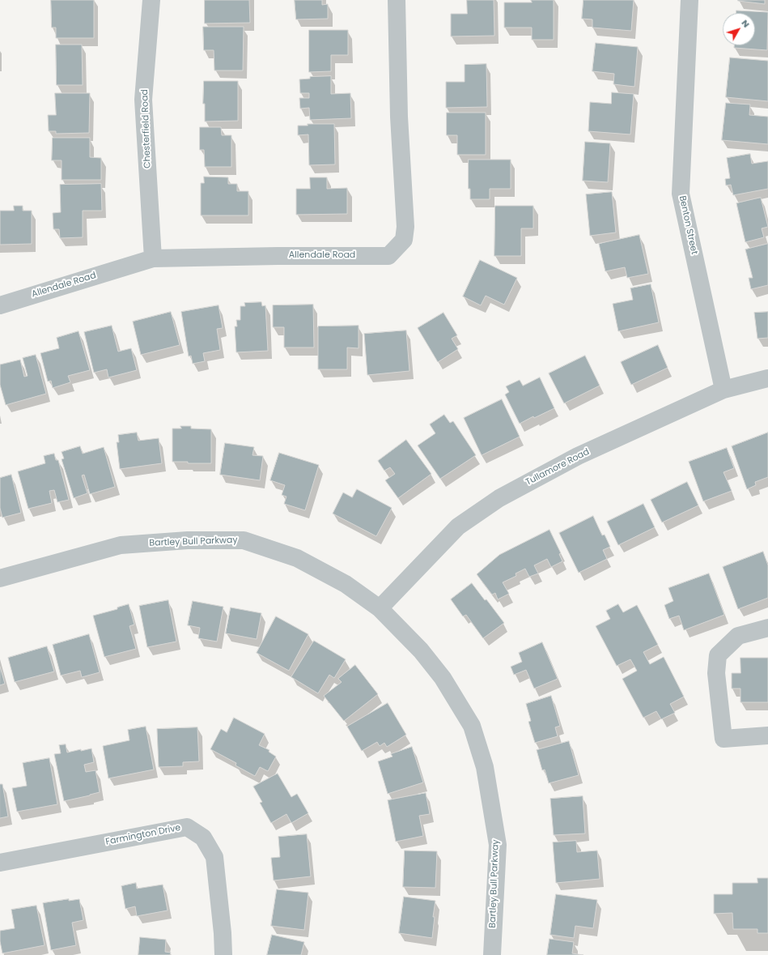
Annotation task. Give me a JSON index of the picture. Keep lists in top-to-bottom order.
{
  "streets": {
    "street": [
      "Chesterfield Road",
      "Benton Street",
      "Allendale Road",
      "Tullamore Road",
      "Bartley Bull Parkway",
      "Farmington Drive"
    ]
  },
  "crossings": [
    ["Chesterfield Road", "Allendale Road"],
    ["Benton Street", "Tullamore Road"],
    ["Tullamore Road", "Bartley Bull Parkway"]
  ],
  "north": "top right"
}
